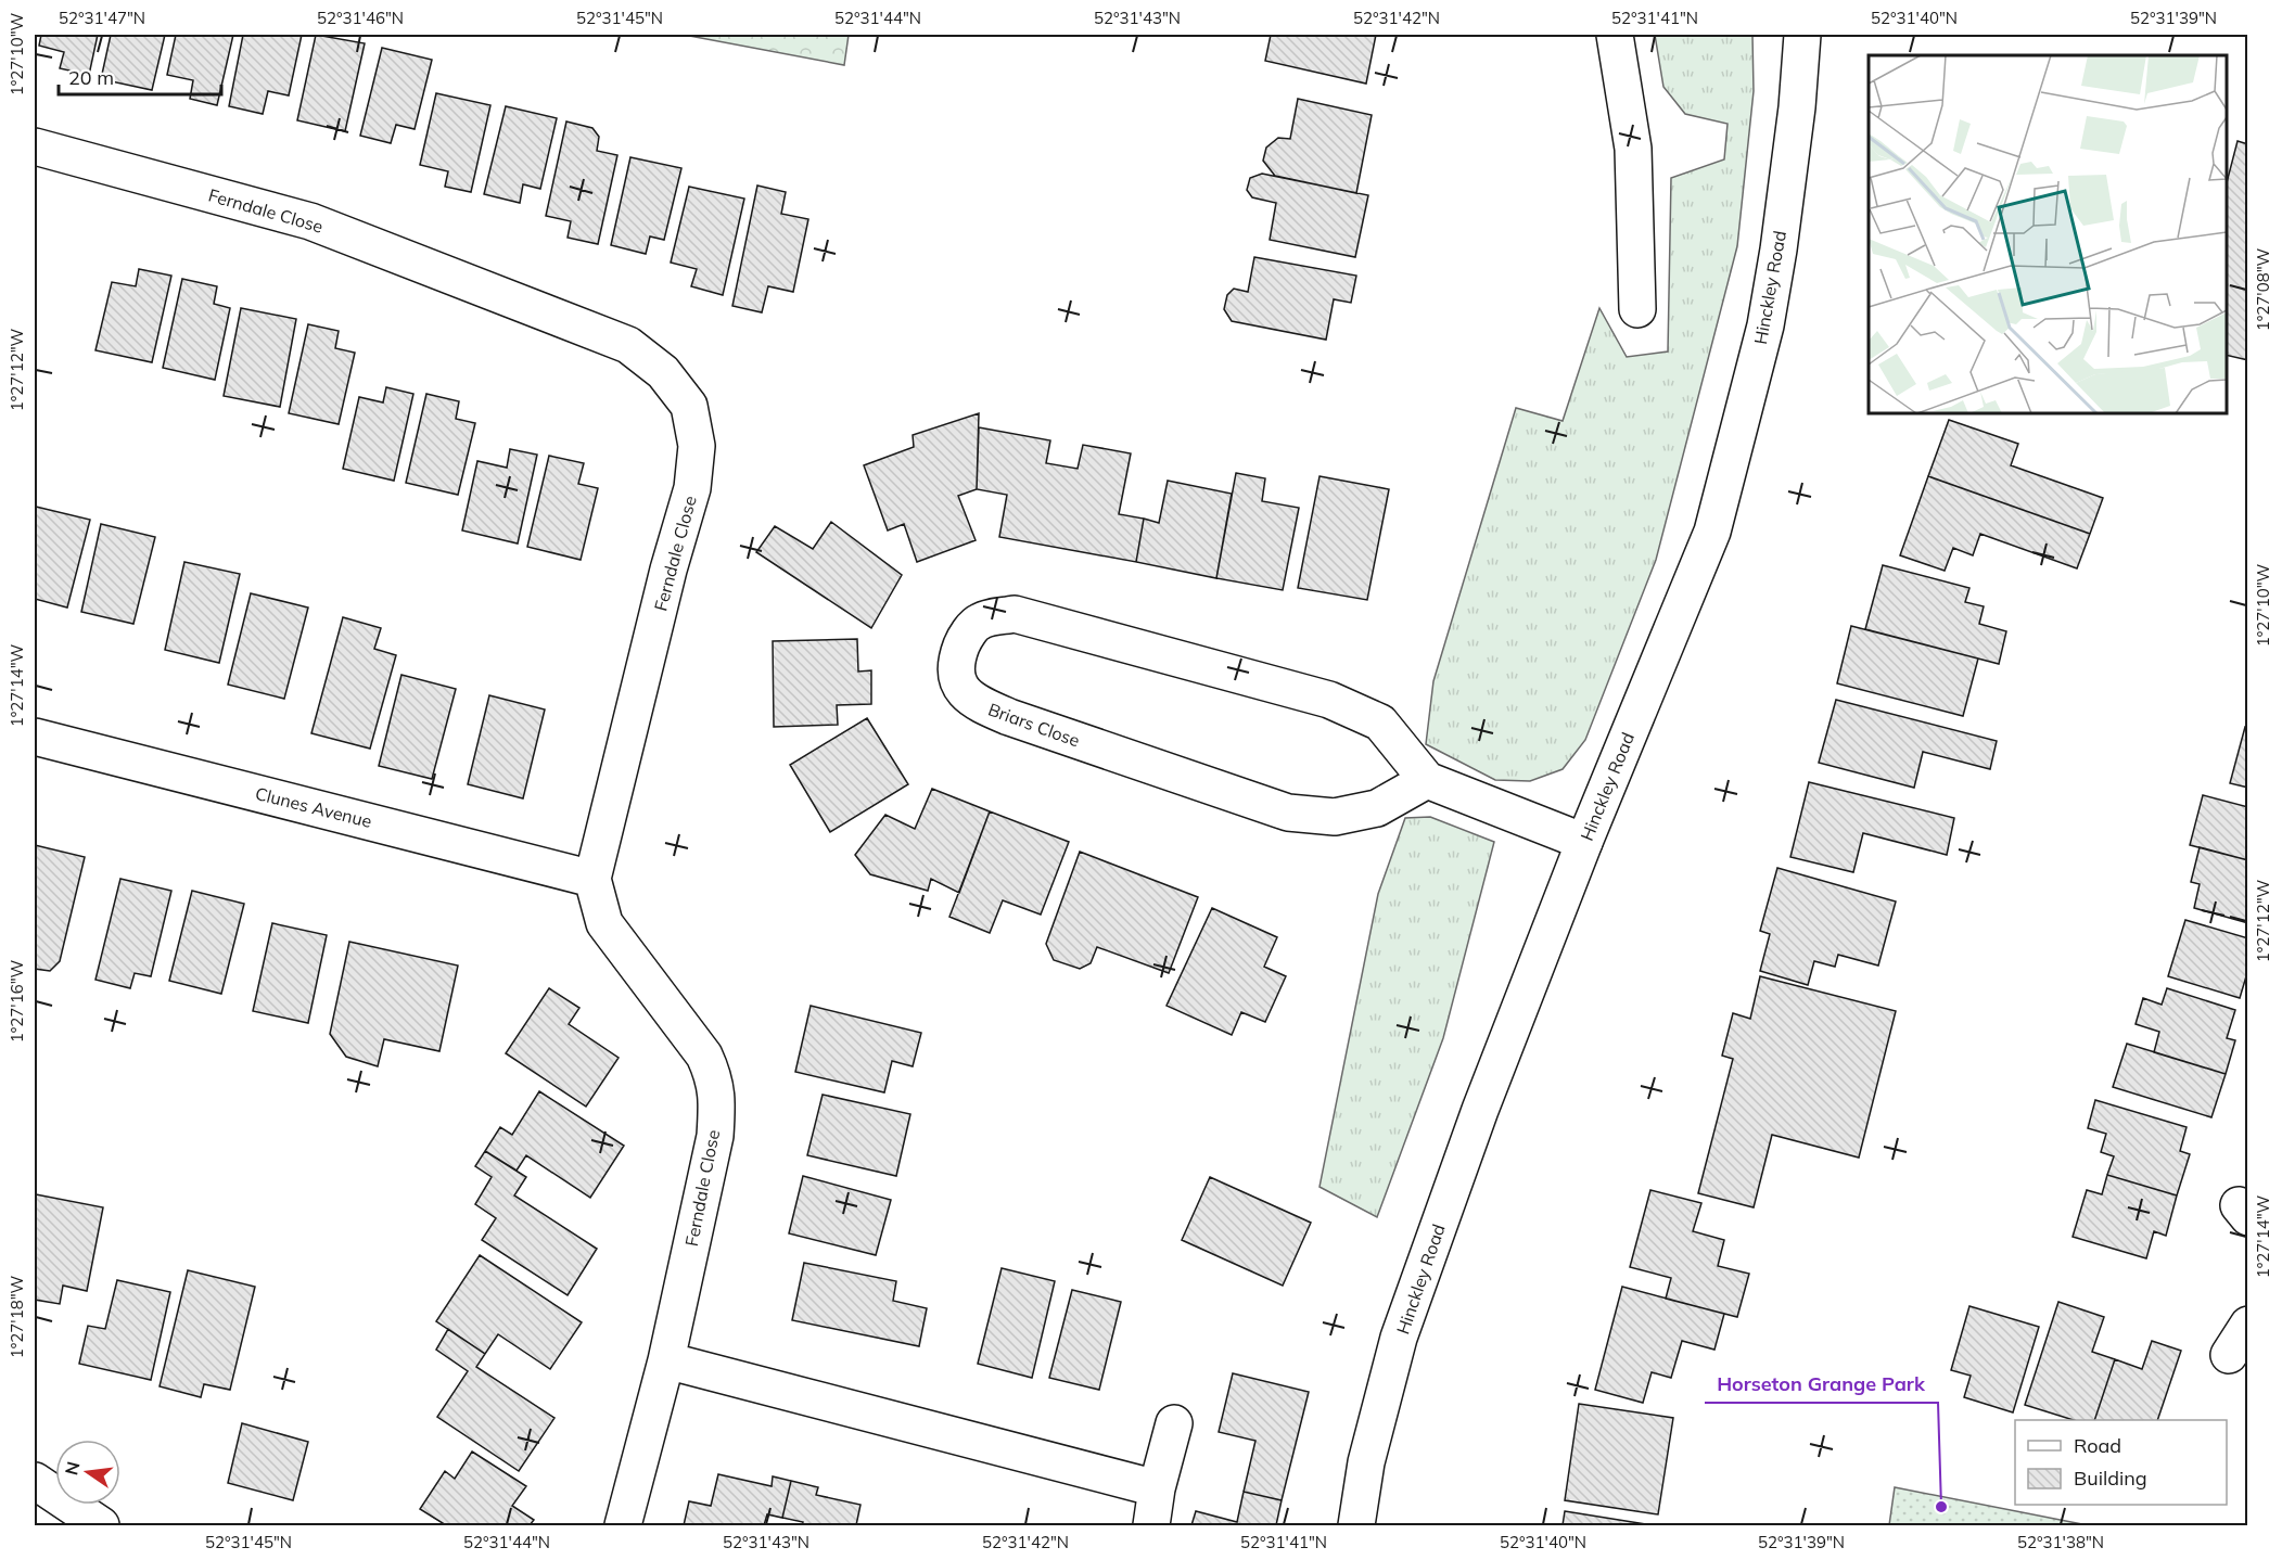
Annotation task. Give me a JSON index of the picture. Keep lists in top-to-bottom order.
{
  "streets": {
    "street": [
      "Ferndale Close",
      "Hinckley Road",
      "Briars Close",
      "Clunes Avenue"
    ]
  },
  "crossings": [
    ["Ferndale Close", "Clunes Avenue"],
    ["Hinckley Road", "Briars Close"]
  ],
  "places": ["Horseton Grange Park"],
  "legend": ["Road", "Building"],
  "scale_bar": "20 m",
  "north": "left",
  "coordinates": [
    "52°31'47\"N",
    "52°31'46\"N",
    "52°31'45\"N",
    "52°31'44\"N",
    "52°31'43\"N",
    "52°31'42\"N",
    "52°31'41\"N",
    "52°31'40\"N",
    "52°31'39\"N",
    "1°27'10\"W",
    "1°27'08\"W",
    "1°27'12\"W",
    "1°27'14\"W",
    "1°27'16\"W",
    "1°27'18\"W",
    "52°31'38\"N"
  ]
}
